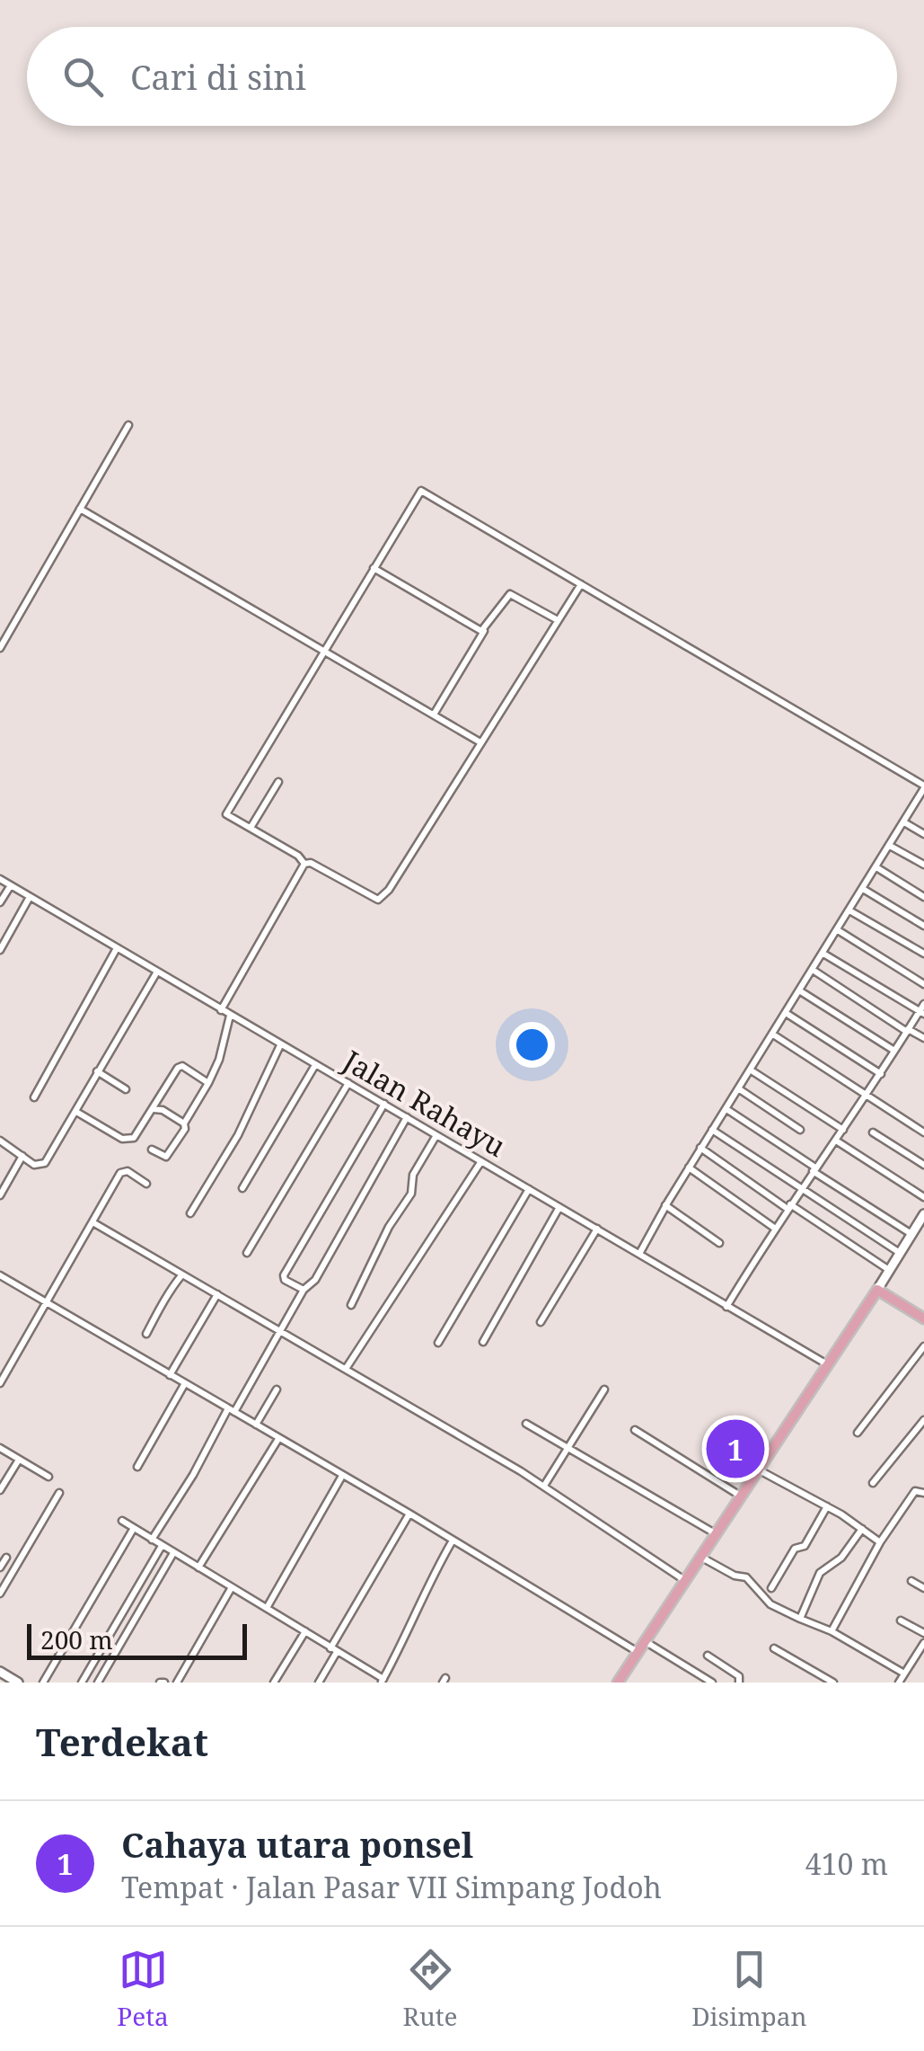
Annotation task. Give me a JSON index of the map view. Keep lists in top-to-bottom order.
{
  "streets": {
    "street": ["Jalan Rahayu"]
  },
  "scale_bar": "200 m",
  "page": {
    "search": "Cari di sini",
    "pins": "1",
    "scale": "200 m",
    "heading": "Terdekat",
    "list": [
      {
        "mark": "1",
        "name": "Cahaya utara ponsel",
        "note": "Tempat · Jalan Pasar VII Simpang Jodoh",
        "value": "410 m"
      }
    ],
    "nav": ["Peta", "Rute", "Disimpan"]
  }
}
